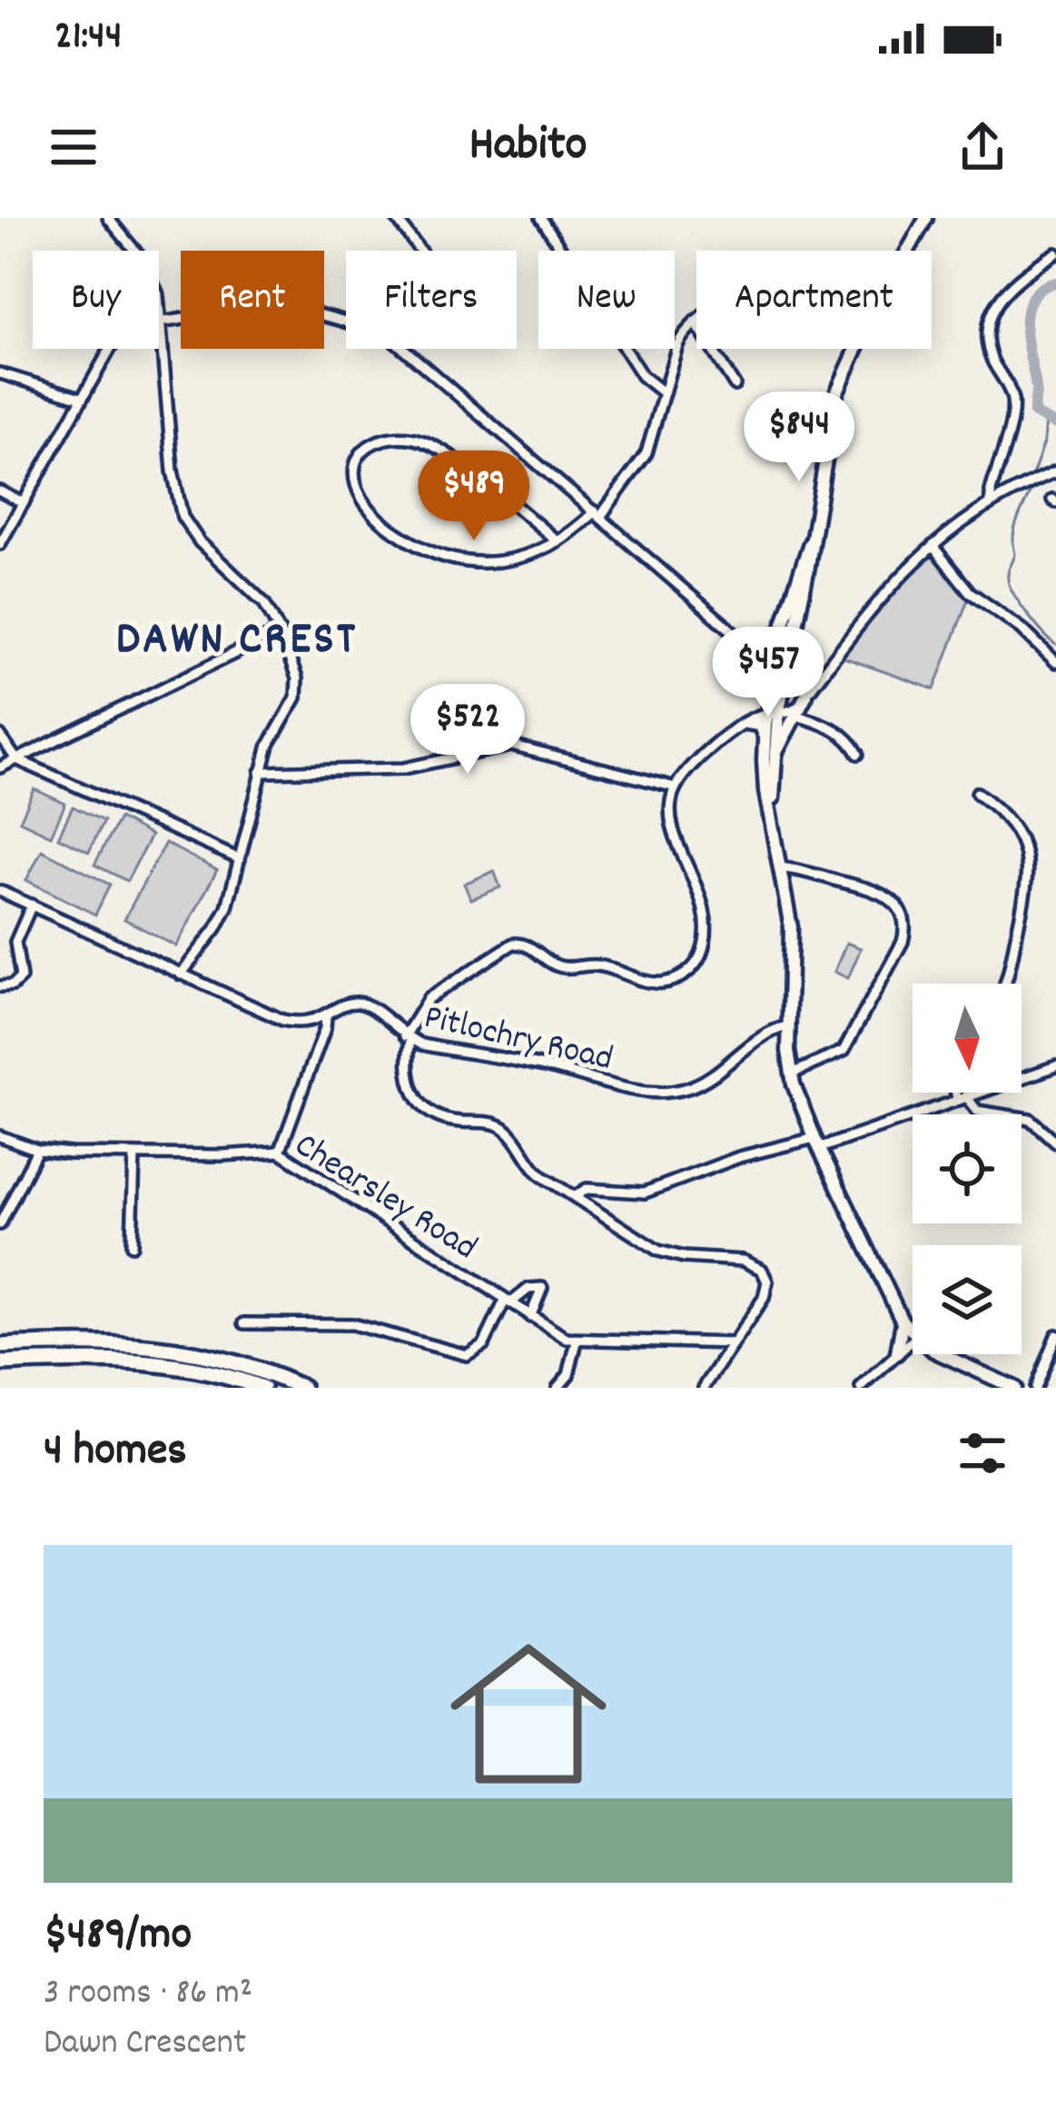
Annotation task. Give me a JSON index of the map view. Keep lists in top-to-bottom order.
{
  "streets": {
    "street": ["Pitlochry Road", "Chearsley Road"]
  },
  "districts": ["DAWN CREST"],
  "north": "bottom",
  "page": {
    "status": "21:44",
    "header": "Habito",
    "chip": [
      "Buy",
      "Rent",
      "Filters",
      "New",
      "Apartment"
    ],
    "price": [
      "$844",
      "$489",
      "$457",
      "$522"
    ],
    "heading": "4 homes",
    "list": [
      {
        "name": "$489/mo",
        "note": "3 rooms · 86 m² · Dawn Crescent"
      }
    ]
  }
}
